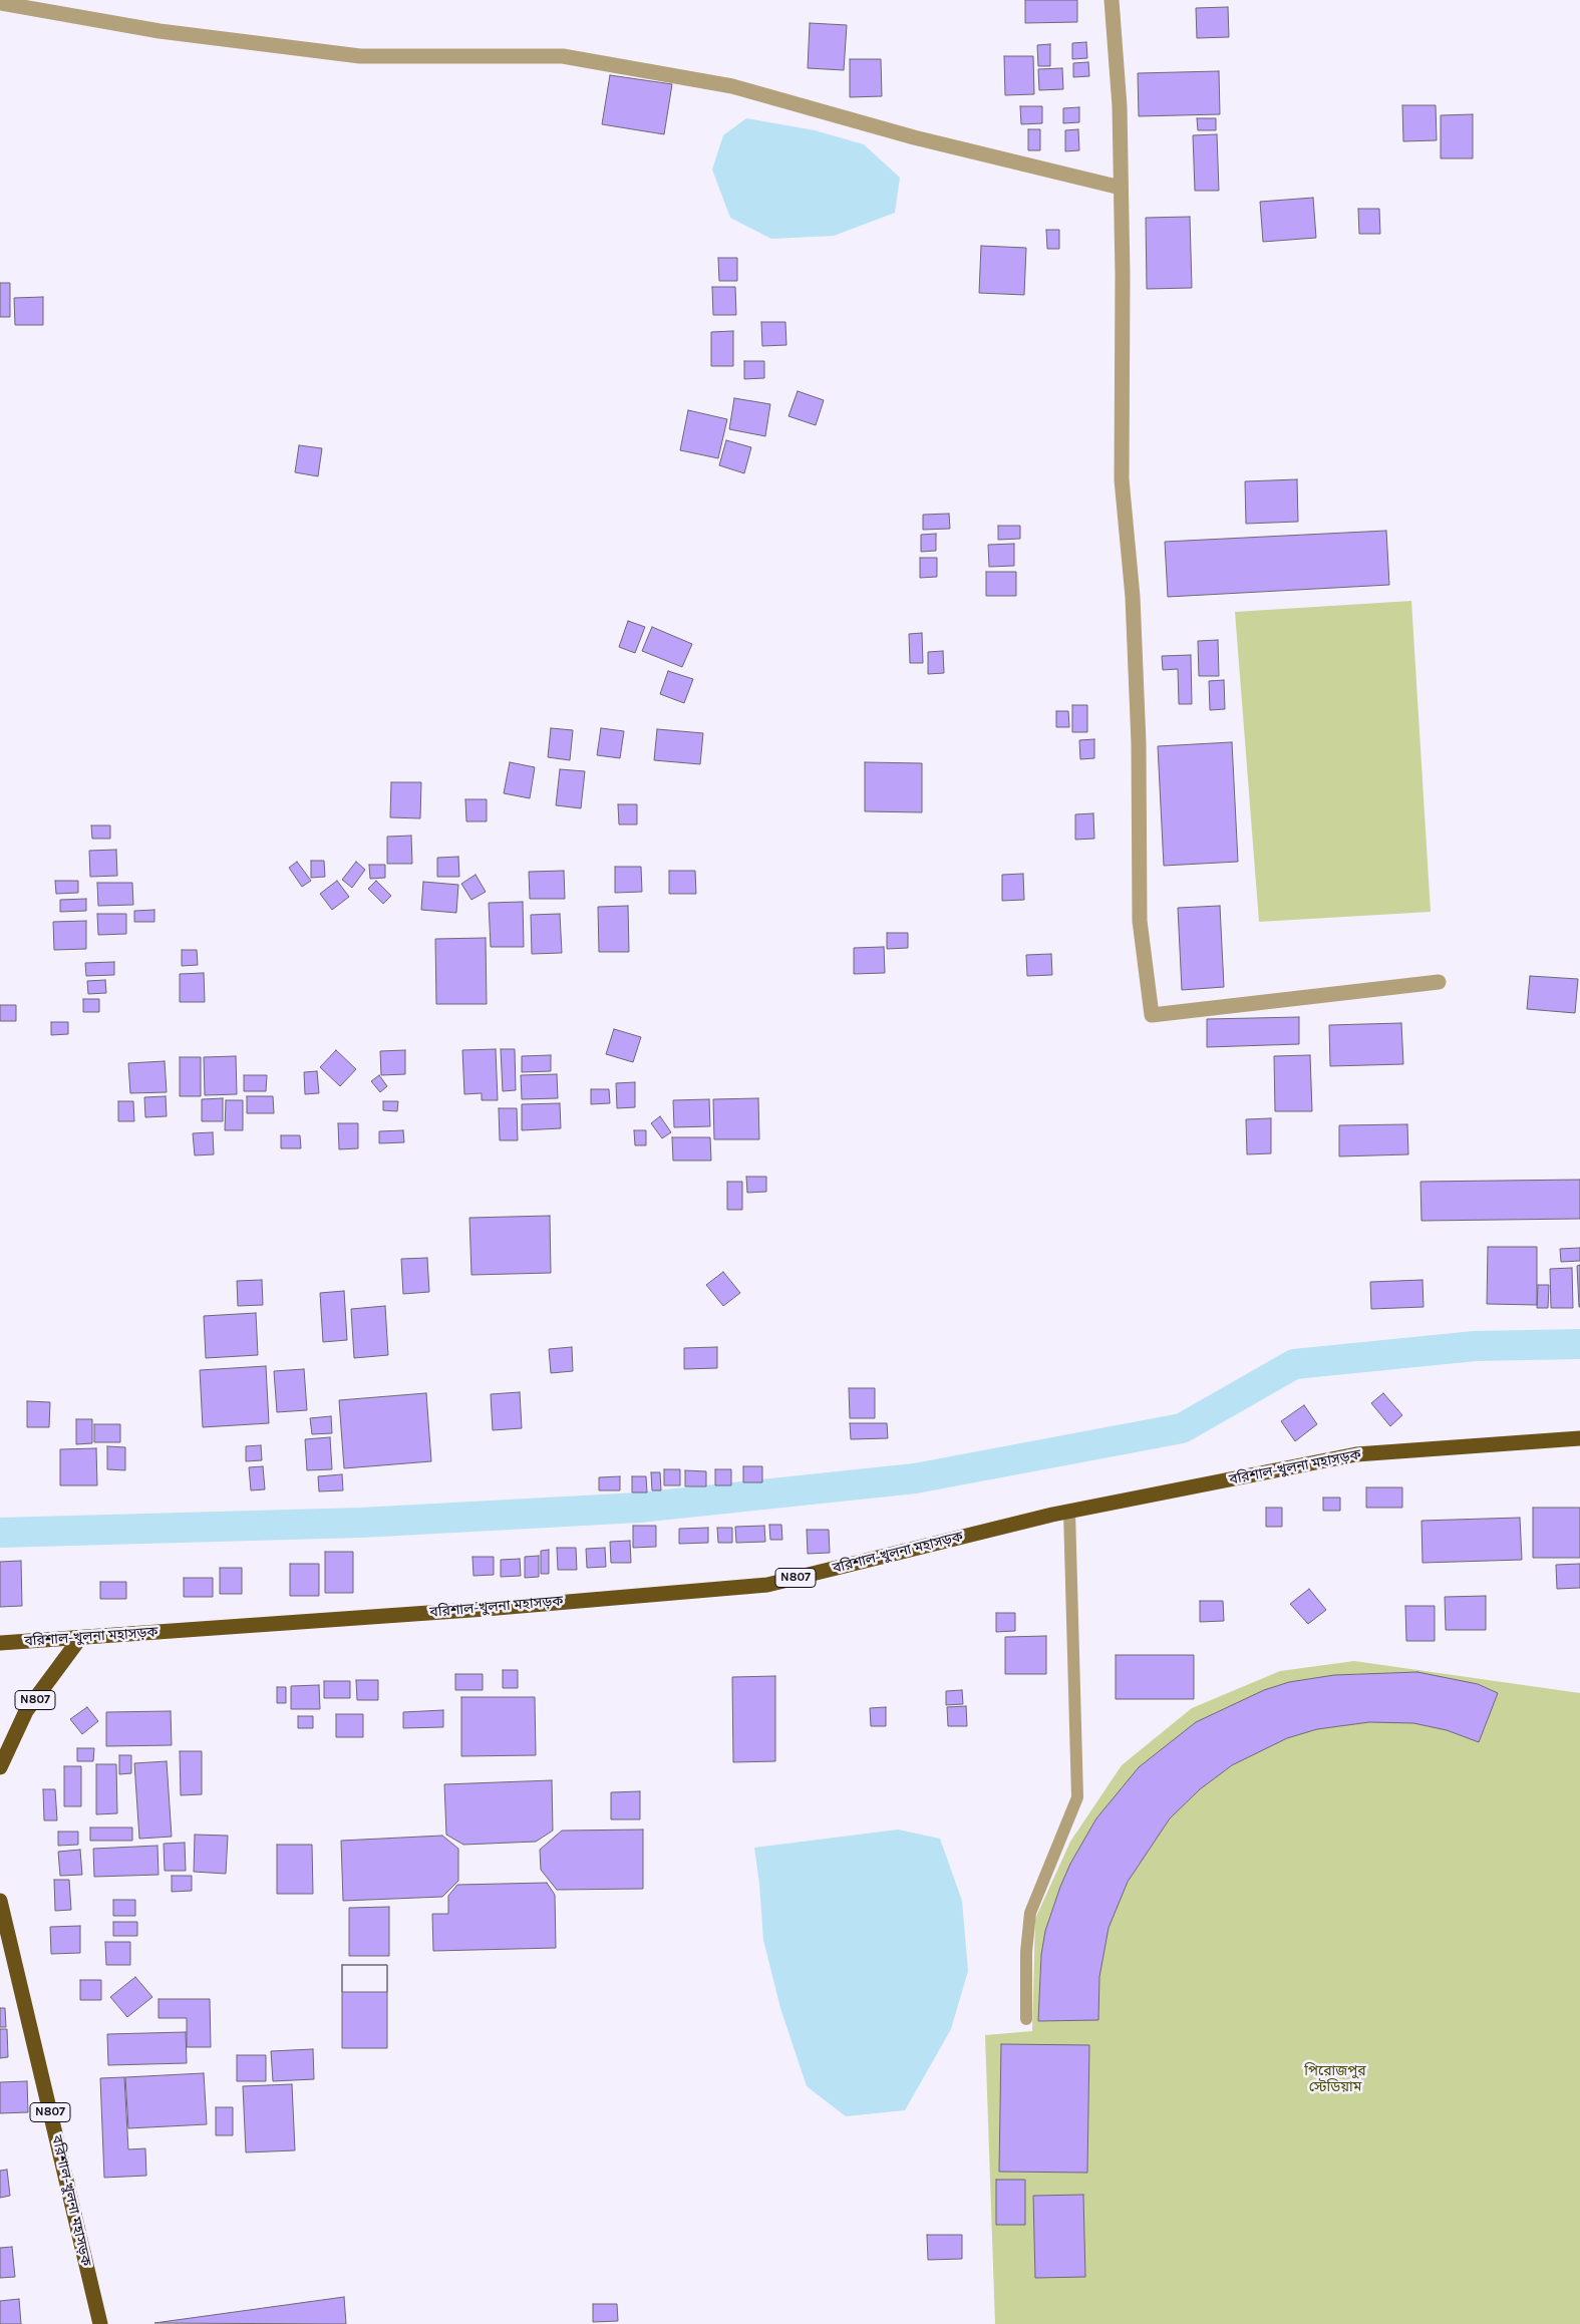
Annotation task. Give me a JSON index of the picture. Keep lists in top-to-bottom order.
{
  "streets": {
    "highway": ["বরিশাল-খুলনা মহাসড়ক", "N807"]
  },
  "crossings": [
    ["বরিশাল-খুলনা মহাসড়ক", "N807"]
  ],
  "parks": ["পিরোজপুর স্টেডিয়াম"]
}
